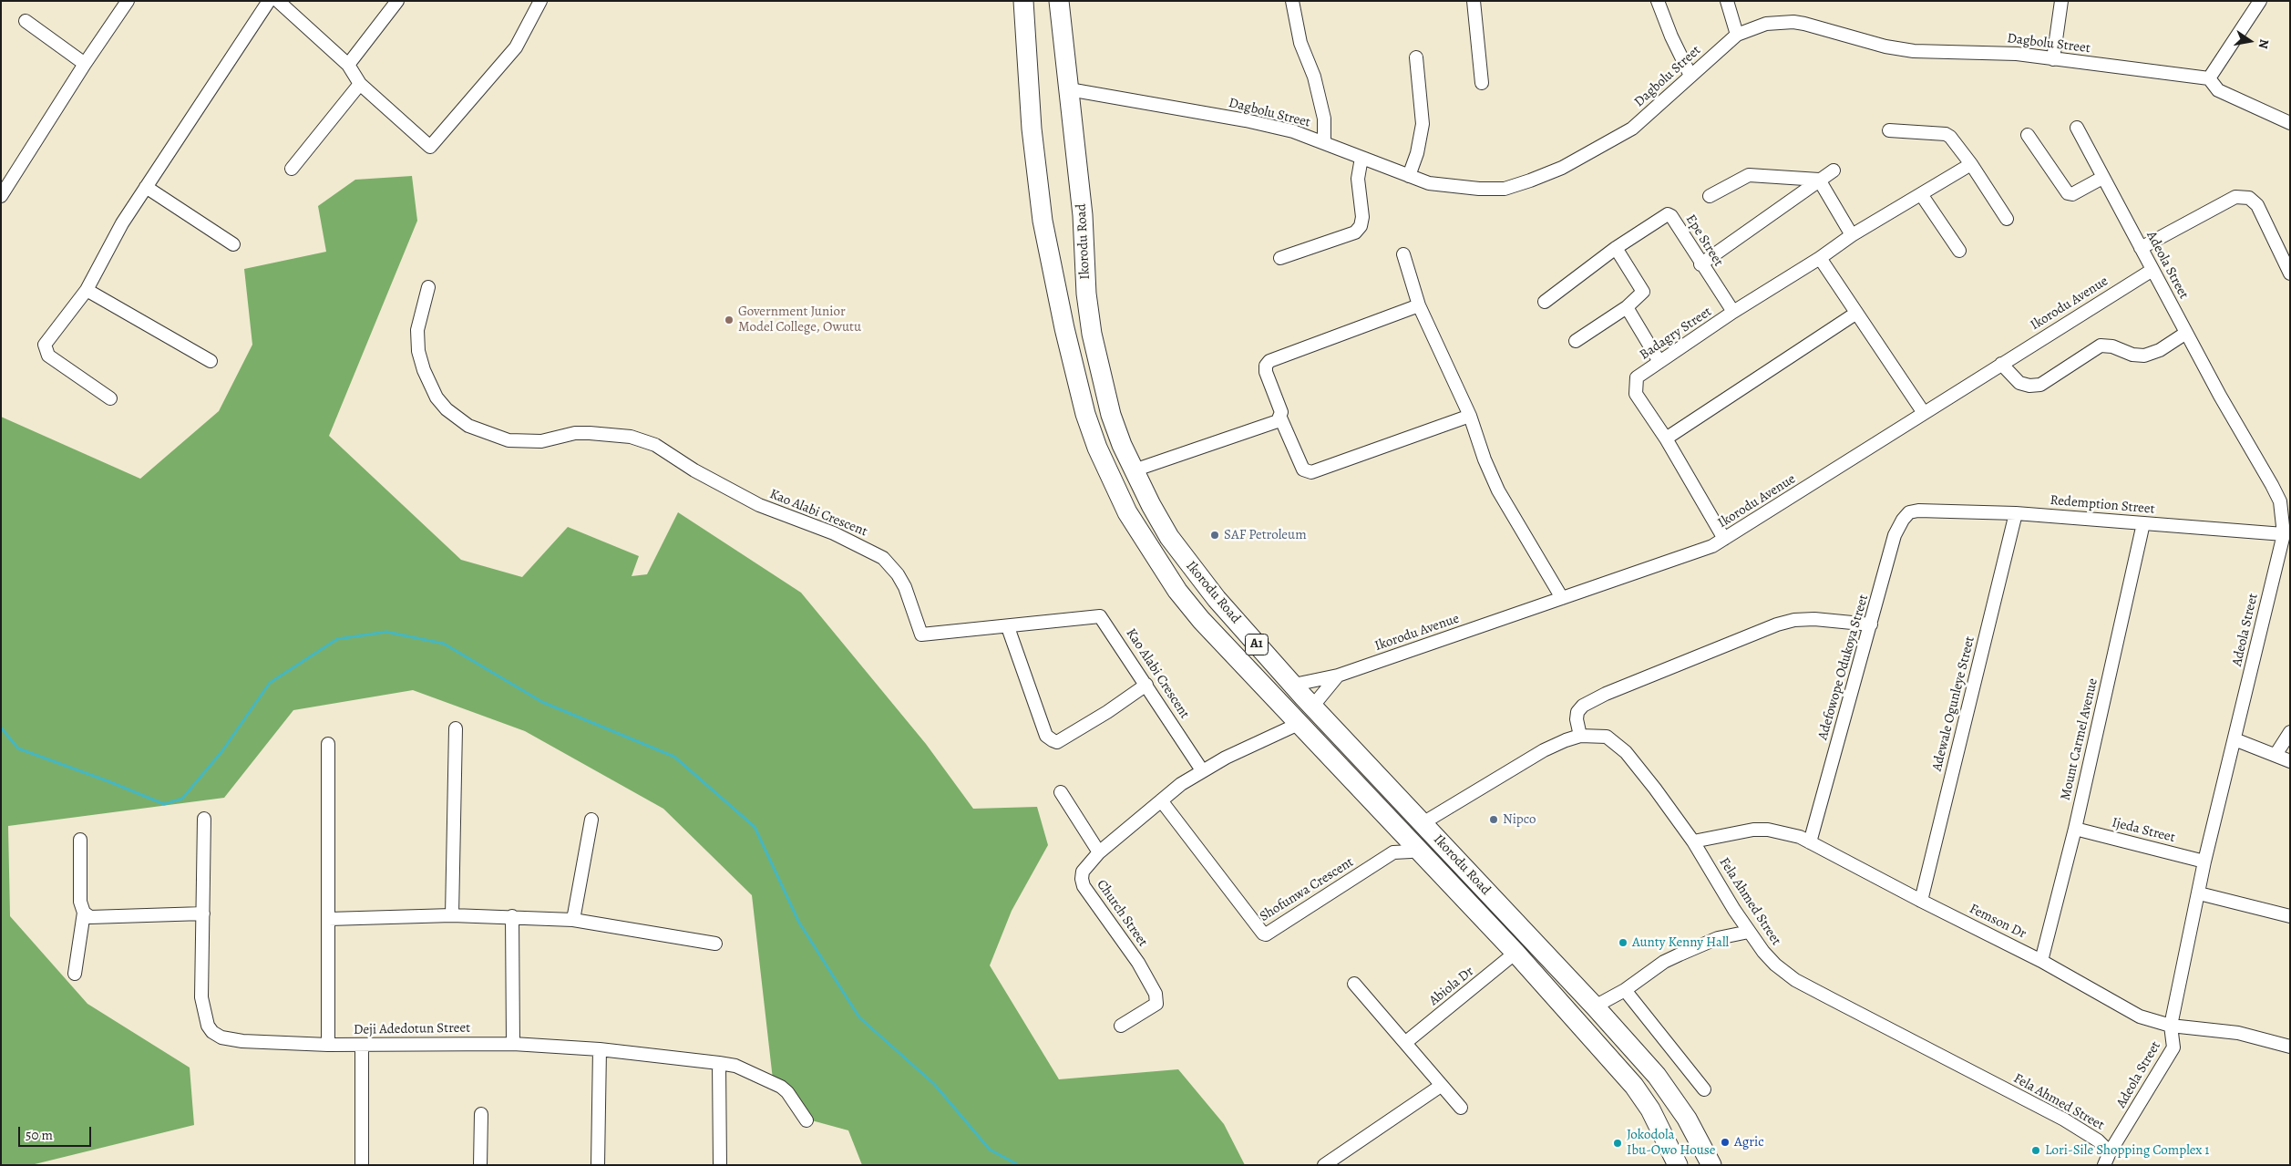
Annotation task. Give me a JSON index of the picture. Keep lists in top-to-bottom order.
{
  "streets": {
    "highway": ["Ikorodu Road", "A1"],
    "street": [
      "Dagbolu Street",
      "Epe Street",
      "Adeola Street",
      "Ikorodu Avenue",
      "Badagry Street",
      "Redemption Street",
      "Kao Alabi Crescent",
      "Adefowope Odukoya Street",
      "Adewale Ogunleye Street",
      "Mount Carmel Avenue",
      "Ijeda Street",
      "Shofunwa Crescent",
      "Fela Ahmed Street",
      "Church Street",
      "Femson Dr",
      "Abiola Dr",
      "Deji Adedotun Street"
    ]
  },
  "crossings": [
    ["Dagbolu Street", "Ikorodu Road"],
    ["Epe Street", "Badagry Street"],
    ["Ikorodu Road", "Ikorodu Avenue"],
    ["Ikorodu Road", "Shofunwa Crescent"],
    ["Ikorodu Road", "Fela Ahmed Street"],
    ["Ikorodu Road", "Church Street"],
    ["Ikorodu Road", "Abiola Dr"],
    ["Adeola Street", "Ikorodu Avenue"],
    ["Adeola Street", "Redemption Street"],
    ["Adeola Street", "Ijeda Street"],
    ["Adeola Street", "Fela Ahmed Street"],
    ["Adeola Street", "Femson Dr"],
    ["Ikorodu Avenue", "Badagry Street"],
    ["Redemption Street", "Adefowope Odukoya Street"],
    ["Redemption Street", "Adewale Ogunleye Street"],
    ["Redemption Street", "Mount Carmel Avenue"],
    ["Kao Alabi Crescent", "Church Street"],
    ["Adefowope Odukoya Street", "Femson Dr"],
    ["Adewale Ogunleye Street", "Femson Dr"],
    ["Mount Carmel Avenue", "Ijeda Street"],
    ["Mount Carmel Avenue", "Femson Dr"],
    ["Shofunwa Crescent", "Church Street"],
    ["Fela Ahmed Street", "Femson Dr"]
  ],
  "places": [
    "Government Junior Model College, Owutu",
    "SAF Petroleum",
    "Nipco",
    "Aunty Kenny Hall",
    "Agric",
    "Jokodola Ibu-Owo House",
    "Lori-Sile Shopping Complex 1"
  ],
  "scale_bar": "50 m",
  "north": "right"
}
